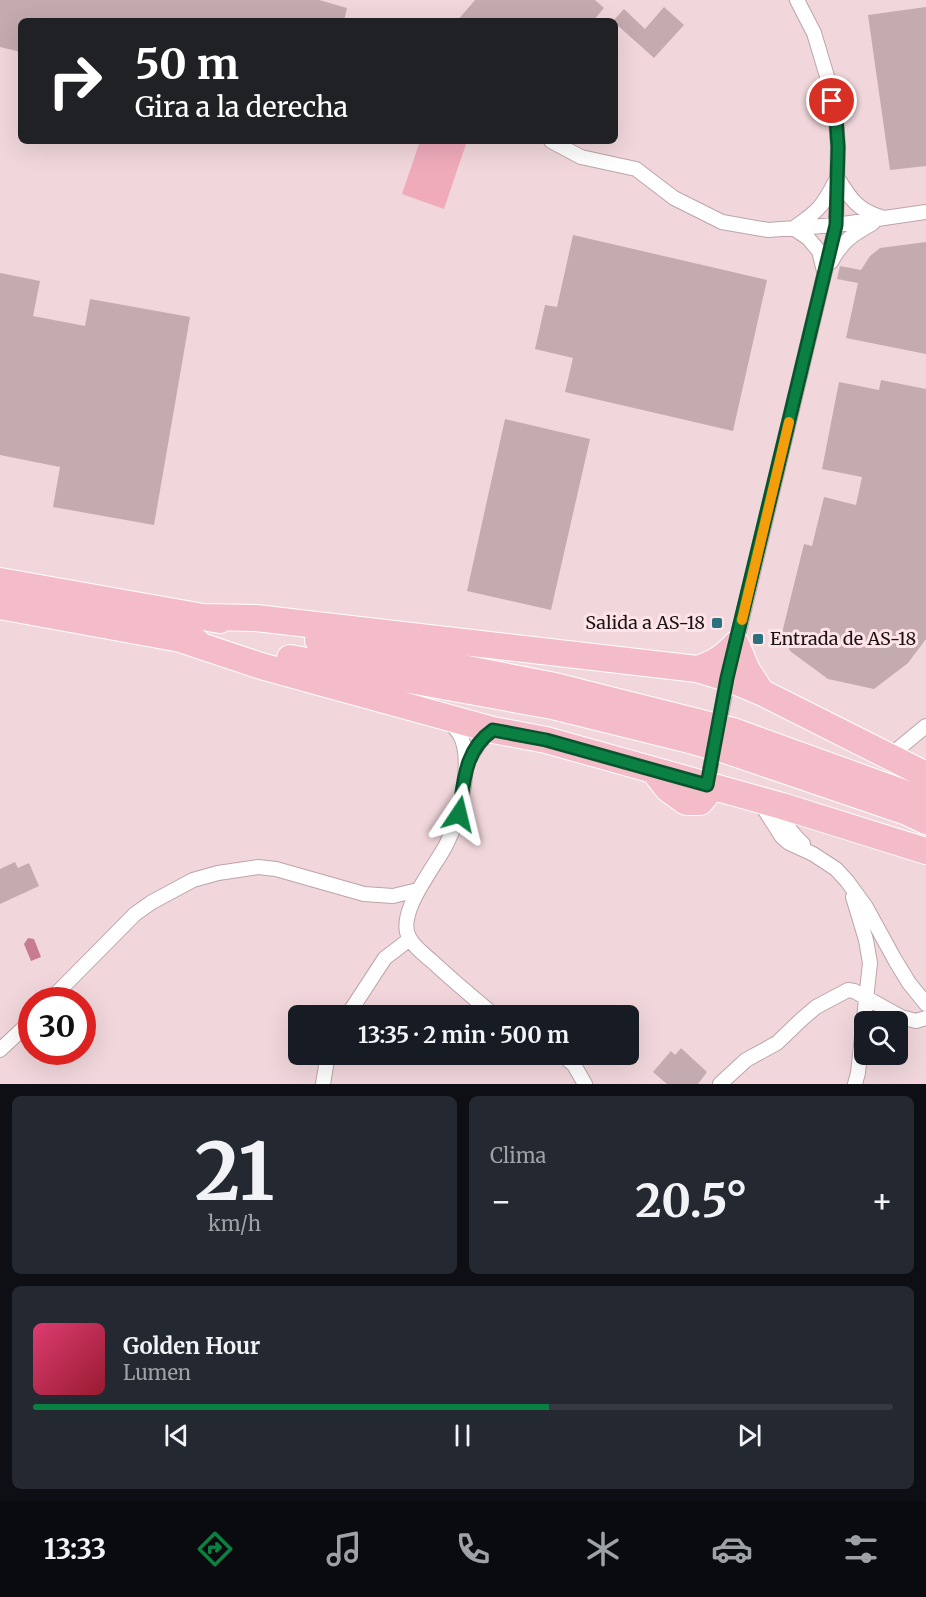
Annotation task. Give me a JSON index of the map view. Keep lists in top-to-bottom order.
{
  "places": {
    "transit": ["Salida a AS-18", "Entrada de AS-18"]
  },
  "page": {
    "turn": ["50 m", "Gira a la derecha"],
    "limit": "30",
    "trip": "13:35 · 2 min · 500 m",
    "tile": [
      ["21", "km/h"],
      "Clima"
    ],
    "heat": ["−", "20.5°", "+"],
    "song": ["Golden Hour", "Lumen"],
    "tabs": "13:33"
  }
}
